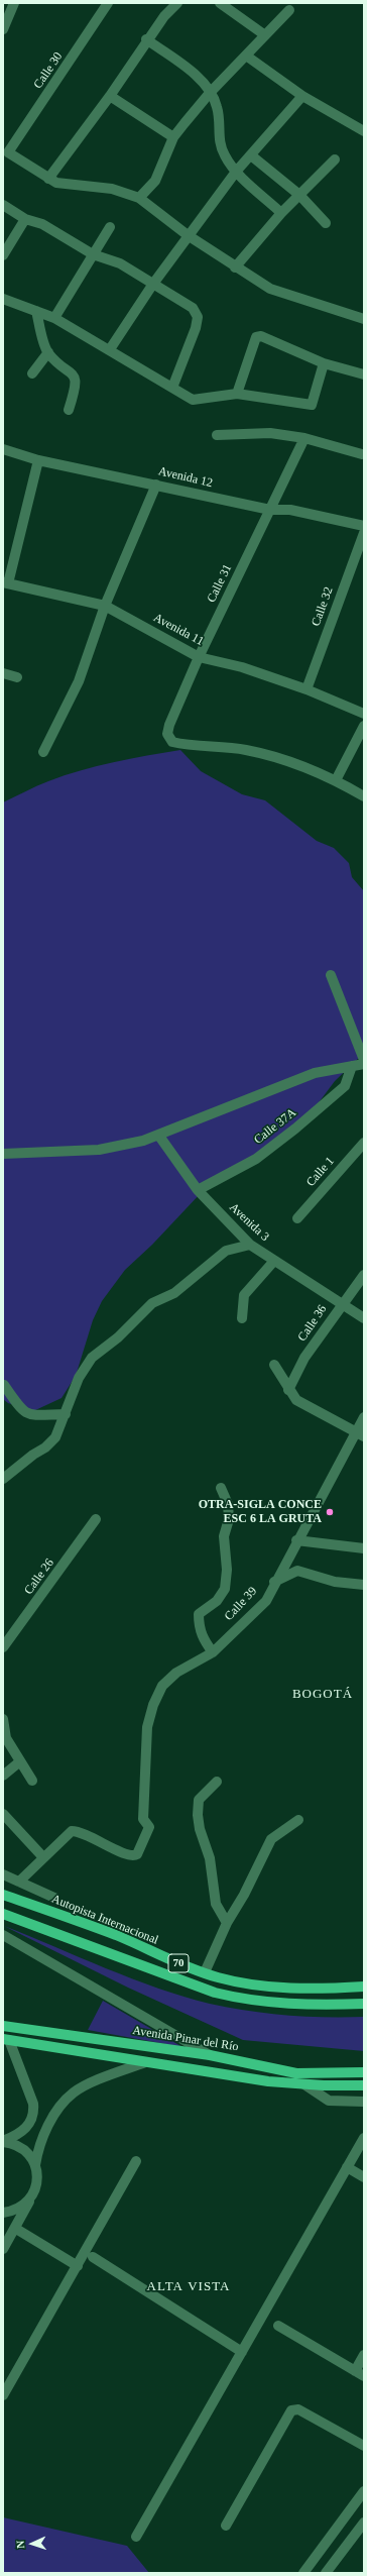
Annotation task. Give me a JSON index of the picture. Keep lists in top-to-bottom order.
{
  "streets": {
    "main road": ["Autopista Internacional", "70", "Avenida Pinar del Río"],
    "street": [
      "Calle 30",
      "Avenida 12",
      "Calle 31",
      "Calle 32",
      "Avenida 11",
      "Calle 37A",
      "Calle 1",
      "Avenida 3",
      "Calle 36",
      "Calle 26",
      "Calle 39"
    ]
  },
  "crossings": [
    ["Avenida 12", "Calle 31"],
    ["Calle 31", "Avenida 11"],
    ["Calle 32", "Avenida 11"],
    ["Calle 37A", "Avenida 3"],
    ["Avenida 3", "Calle 36"]
  ],
  "districts": ["BOGOTÁ", "ALTA VISTA"],
  "places": ["OTRA-SIGLA CONCE ESC 6 LA GRUTA"],
  "north": "left"
}
